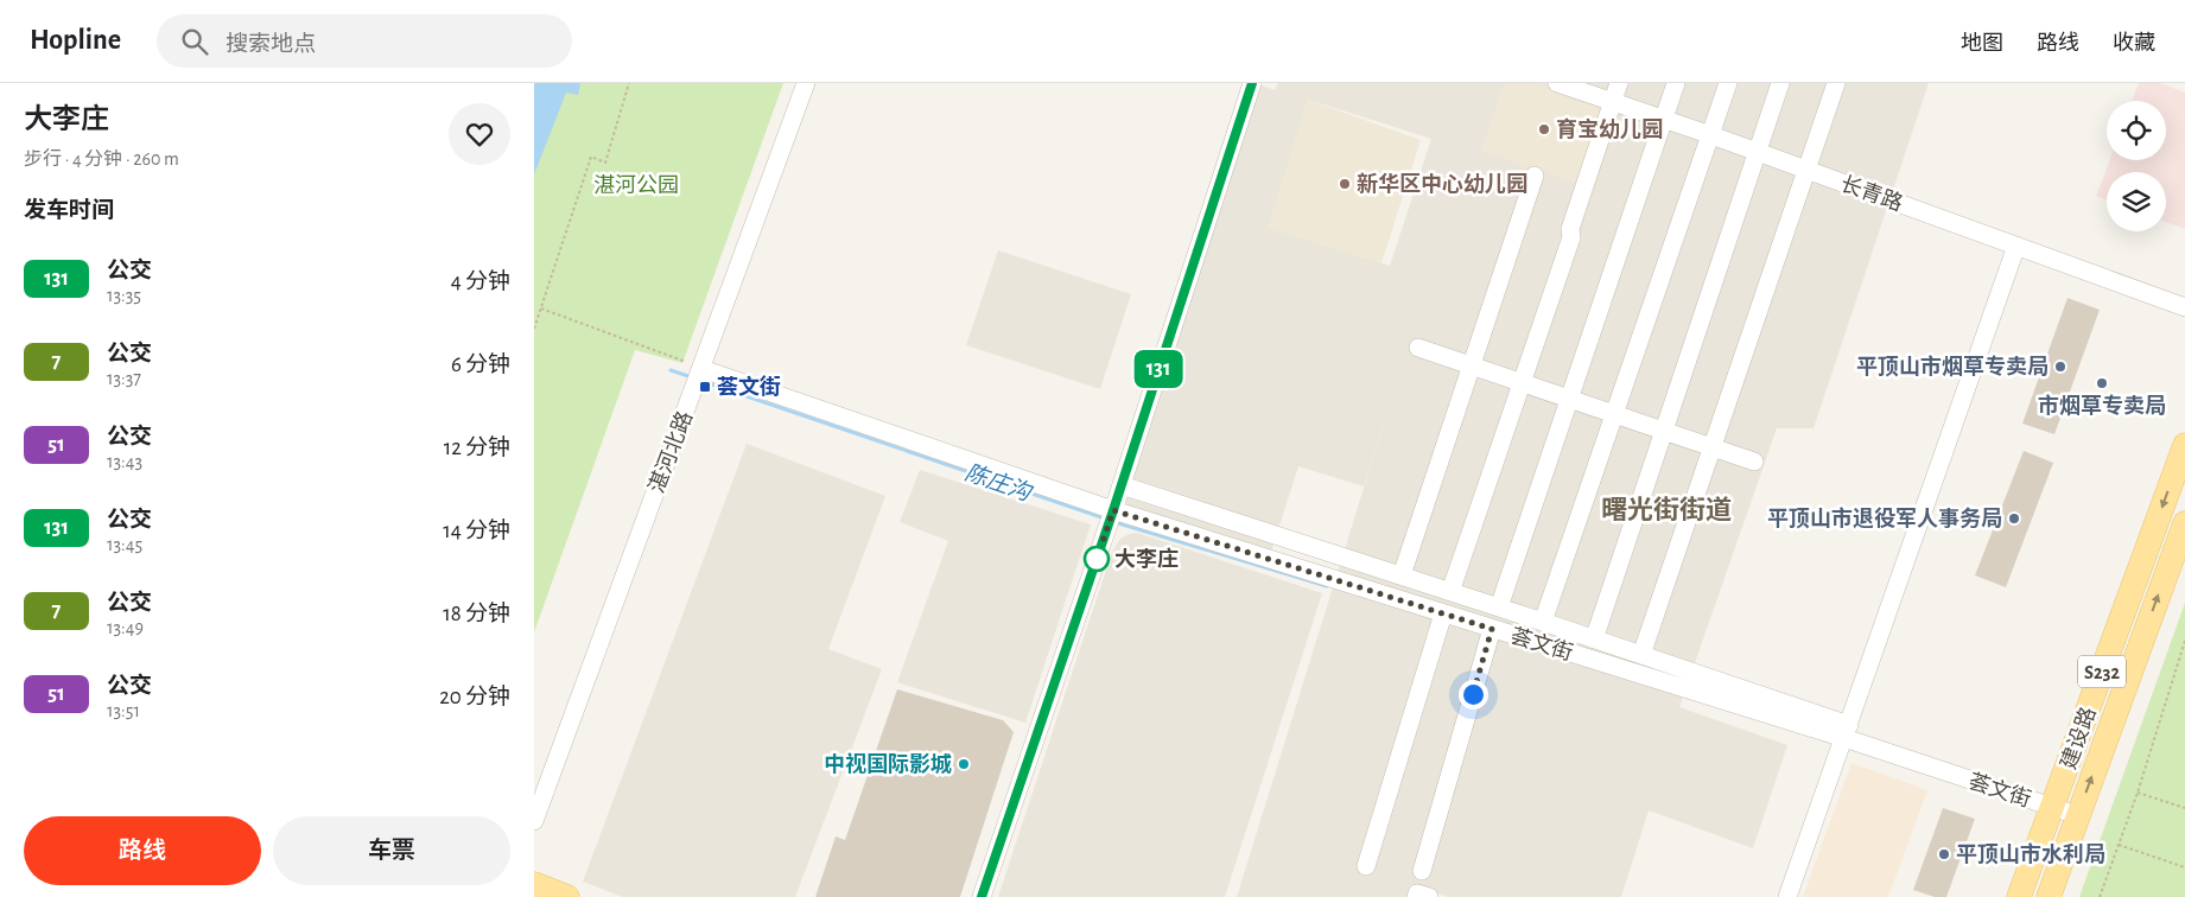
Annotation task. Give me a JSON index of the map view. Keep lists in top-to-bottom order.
{
  "streets": {
    "main road": ["S232", "建设路"],
    "street": ["长青路", "湛河北路", "荟文街"]
  },
  "crossings": [
    ["湛河北路", "荟文街"],
    ["荟文街", "建设路"]
  ],
  "districts": ["曙光街街道"],
  "water": ["陈庄沟"],
  "parks": ["湛河公园"],
  "places": {
    "other": [
      "育宝幼儿园",
      "新华区中心幼儿园",
      "平顶山市烟草专卖局",
      "市烟草专卖局",
      "平顶山市退役军人事务局",
      "大李庄",
      "中视国际影城",
      "平顶山市水利局"
    ],
    "transit": ["荟文街"]
  },
  "lines": ["bus line 131"],
  "page": {
    "header": "Hopline",
    "search": "搜索地点",
    "nav": ["地图", "路线", "收藏"],
    "heading": [
      ["大李庄", "步行 · 4 分钟 · 260 m"],
      "发车时间"
    ],
    "on_map": "131",
    "list": [
      {
        "mark": "131",
        "name": "公交",
        "note": "13:35",
        "value": "4 分钟"
      },
      {
        "mark": "7",
        "name": "公交",
        "note": "13:37",
        "value": "6 分钟"
      },
      {
        "mark": "51",
        "name": "公交",
        "note": "13:43",
        "value": "12 分钟"
      },
      {
        "mark": "131",
        "name": "公交",
        "note": "13:45",
        "value": "14 分钟"
      },
      {
        "mark": "7",
        "name": "公交",
        "note": "13:49",
        "value": "18 分钟"
      },
      {
        "mark": "51",
        "name": "公交",
        "note": "13:51",
        "value": "20 分钟"
      }
    ],
    "buttons": ["路线", "车票"]
  }
}
